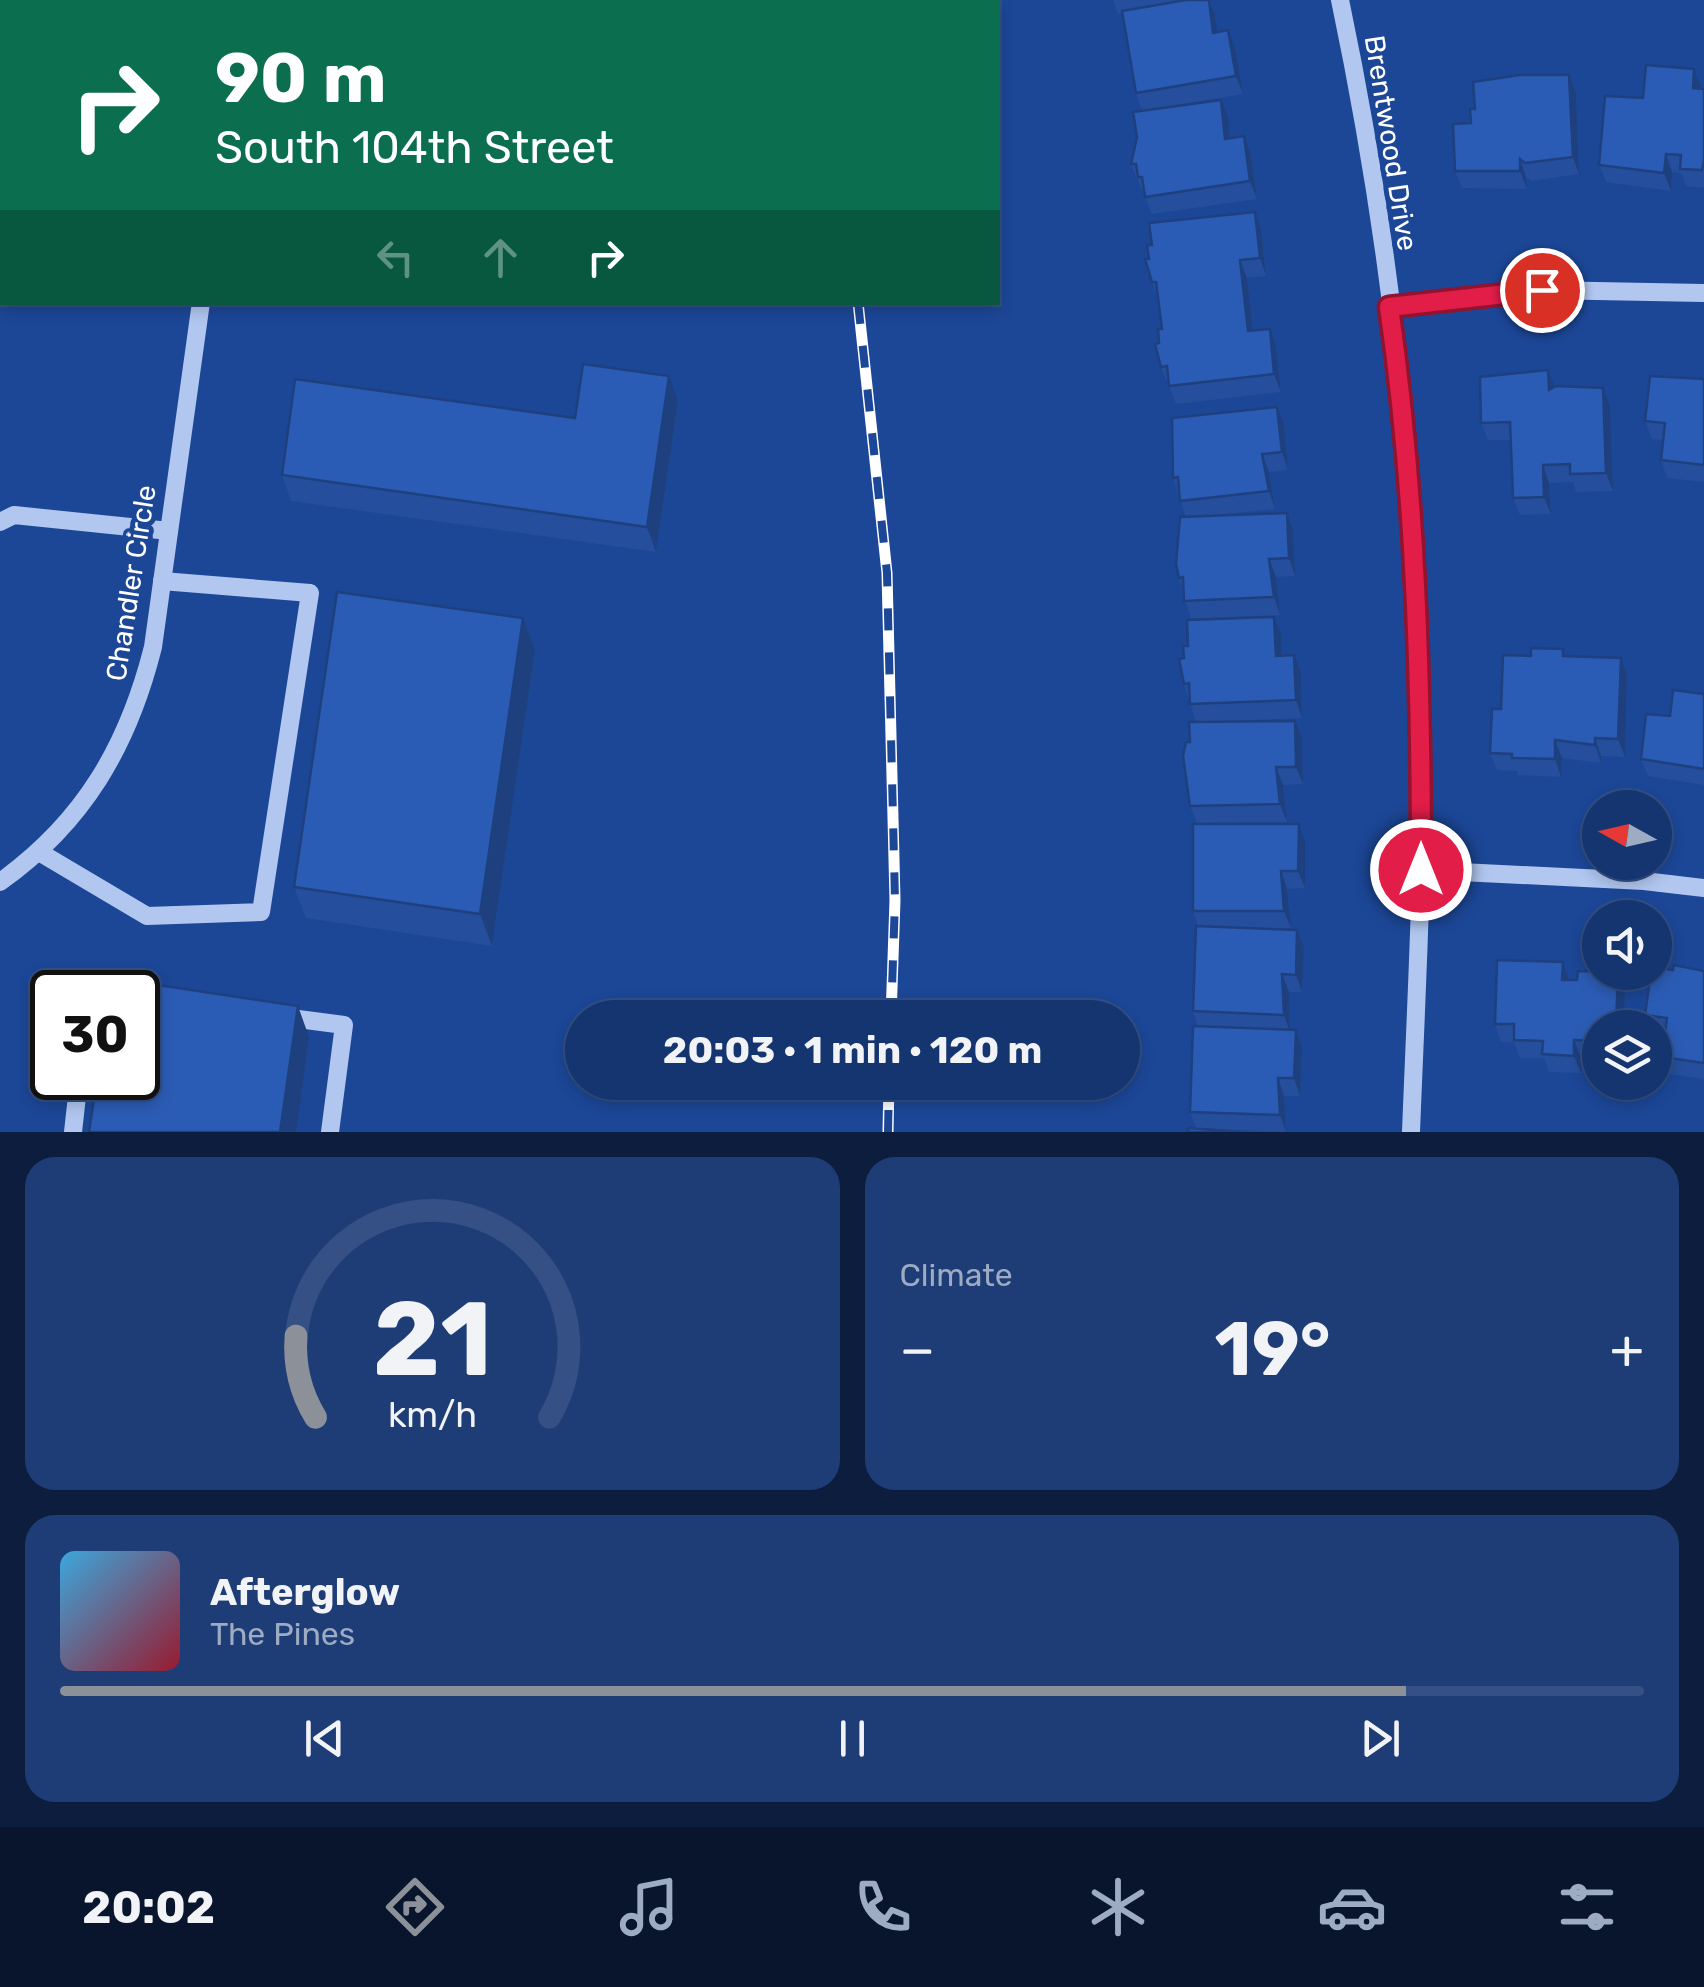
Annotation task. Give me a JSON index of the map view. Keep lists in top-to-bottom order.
{
  "streets": {
    "street": ["Brentwood Drive", "Chandler Circle"]
  },
  "north": "left",
  "page": {
    "turn": ["90 m", "South 104th Street"],
    "limit": "30",
    "trip": "20:03 · 1 min · 120 m",
    "tile": "Climate",
    "heat": ["−", "19°", "+"],
    "song": ["Afterglow", "The Pines"],
    "tabs": "20:02",
    "gauge": ["21", "km/h"]
  }
}
